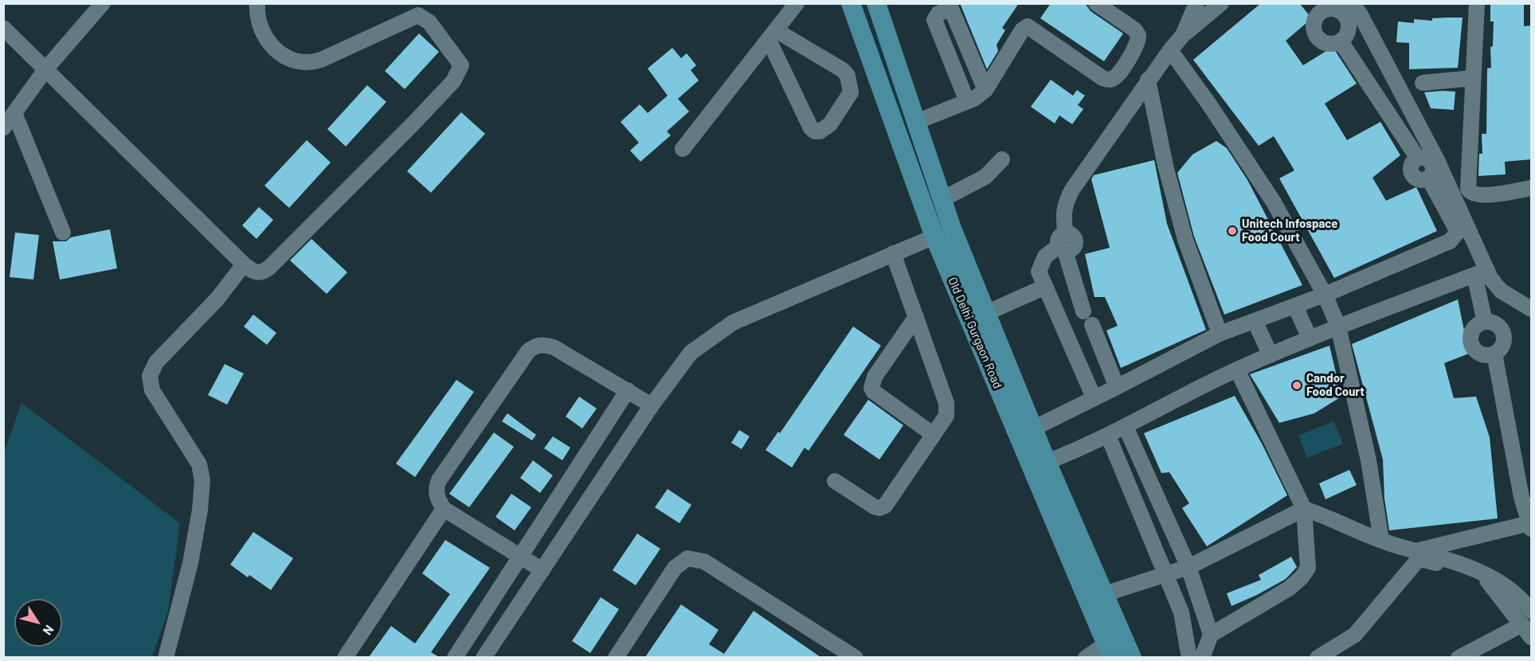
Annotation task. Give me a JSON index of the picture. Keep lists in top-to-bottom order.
{
  "streets": {
    "main road": ["Old Delhi Gurgaon Road"]
  },
  "places": ["Unitech Infospace Food Court", "Candor Food Court"],
  "north": "bottom right"
}
